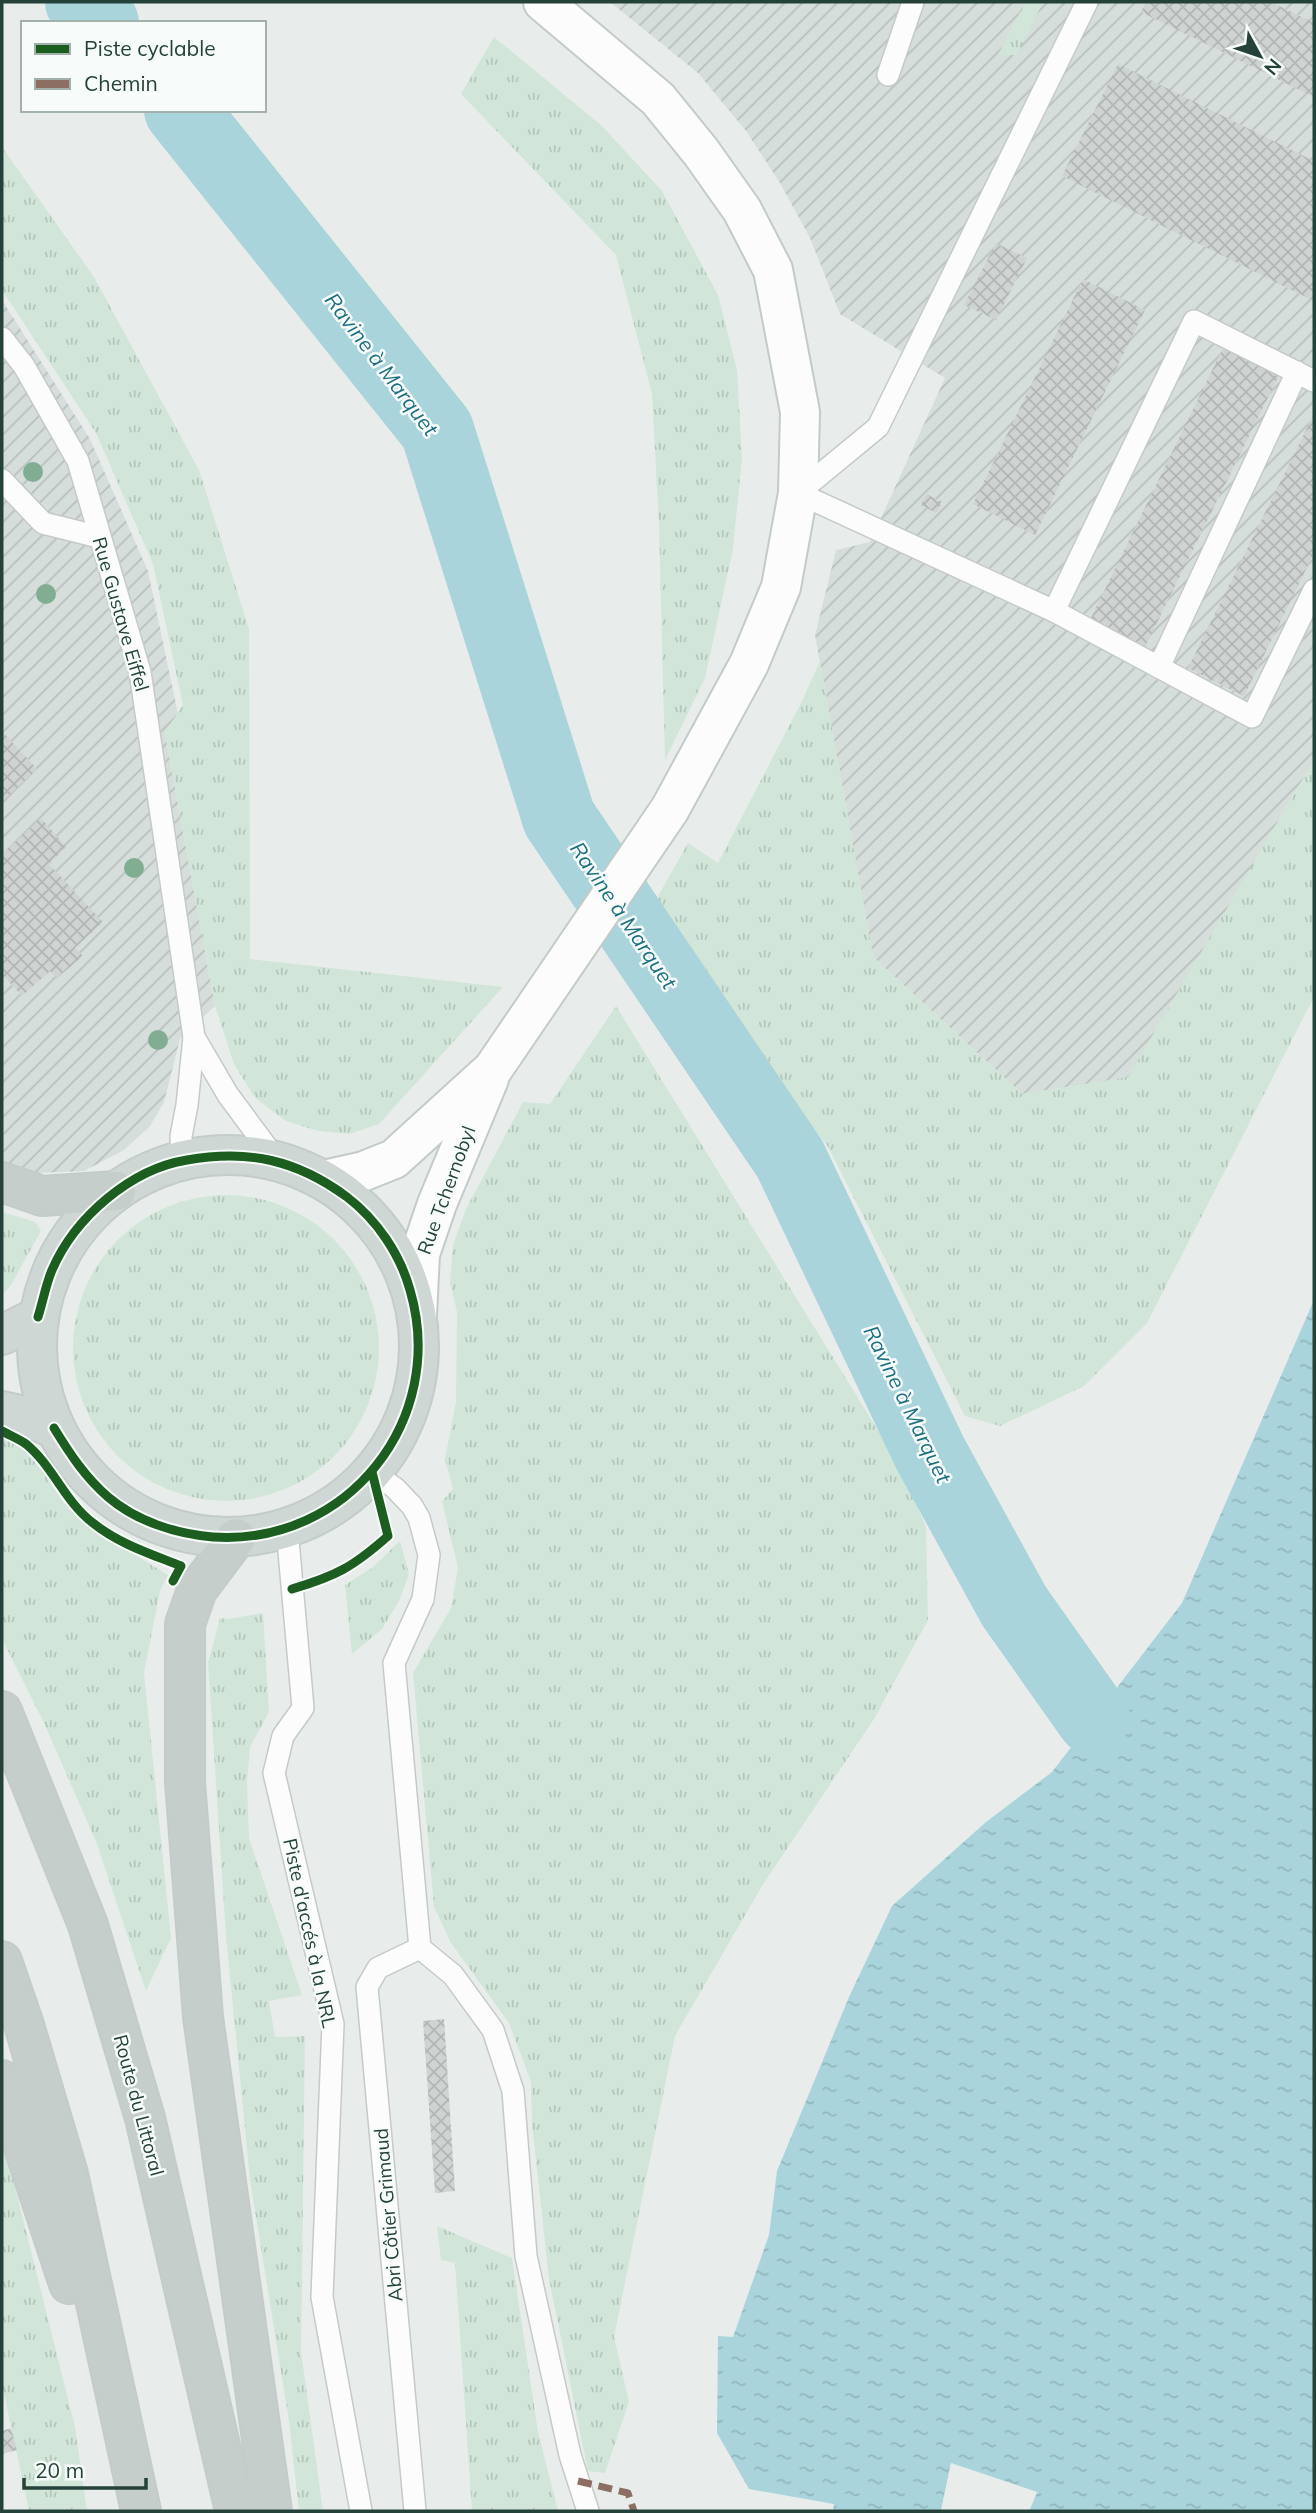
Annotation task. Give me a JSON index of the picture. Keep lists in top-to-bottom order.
{
  "streets": {
    "highway": ["Route du Littoral"],
    "main road": ["Rue Tchernobyl"],
    "lane": ["Rue Gustave Eiffel", "Piste d'accés à la NRL", "Abri Côtier Grimaud"]
  },
  "water": ["Ravine à Marquet"],
  "legend": ["Piste cyclable", "Chemin"],
  "scale_bar": "20 m",
  "north": "bottom right"
}
